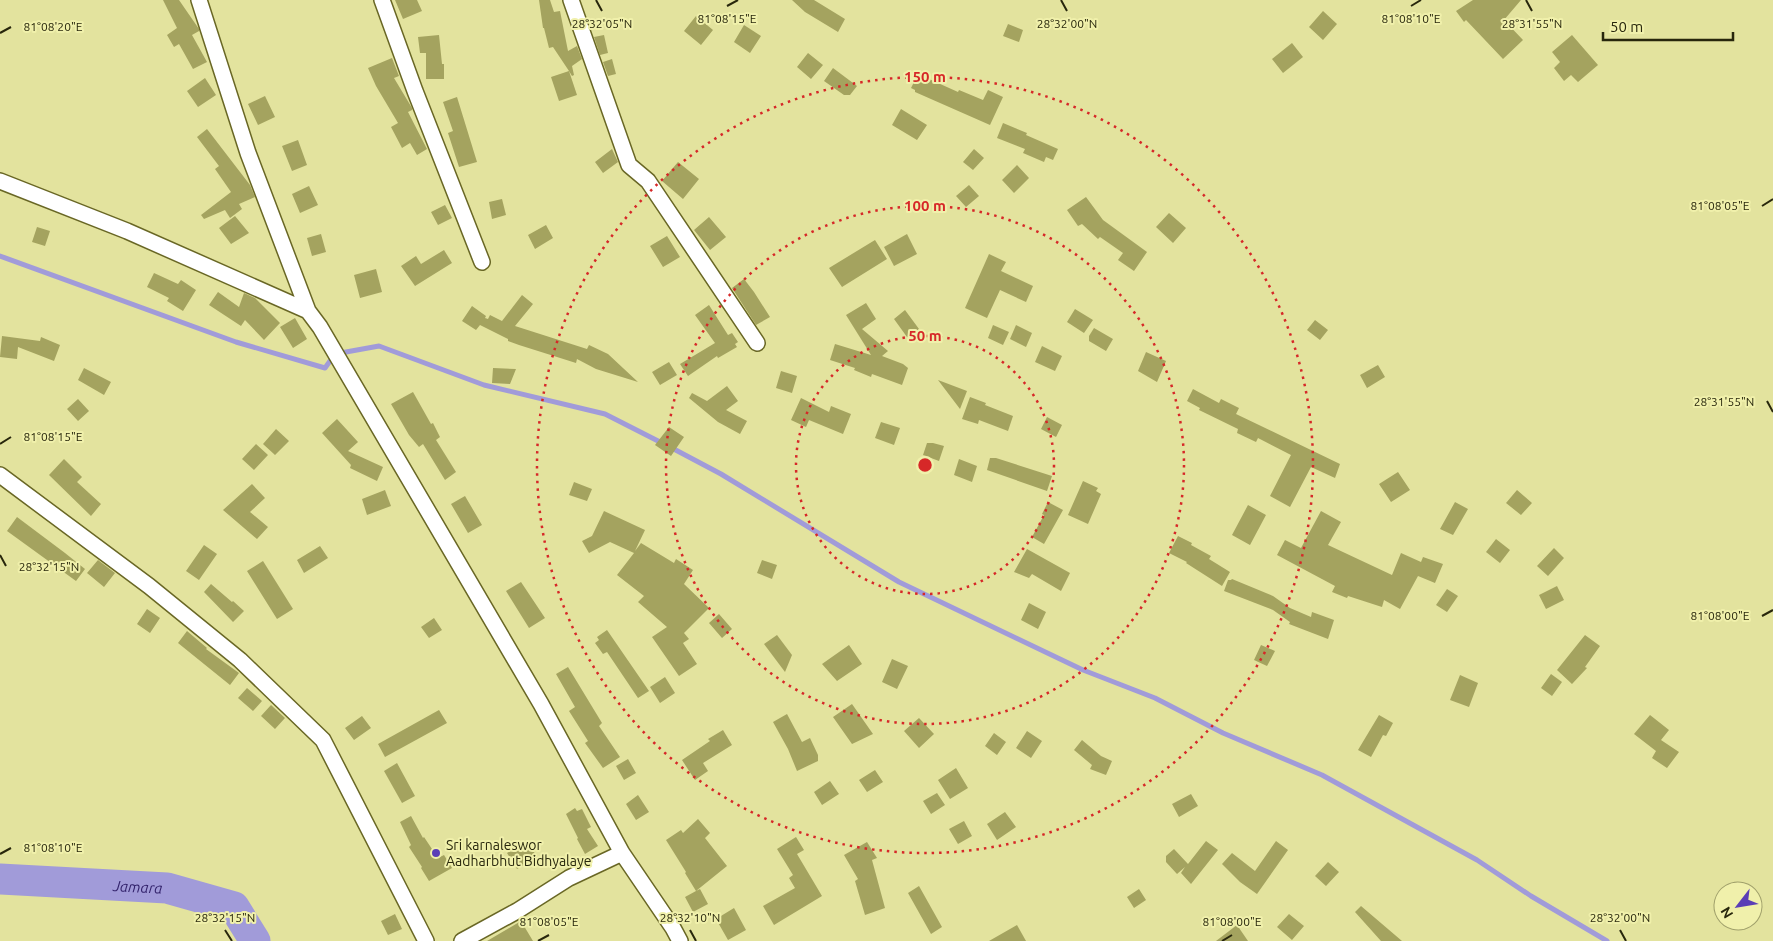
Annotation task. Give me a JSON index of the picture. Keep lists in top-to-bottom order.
{
  "water": ["Jamara"],
  "places": ["Sri karnaleswor Aadharbhut Bidhyalaye"],
  "scale_bar": "50 m",
  "north": "bottom left",
  "coordinates": [
    "81°08'15\"E",
    "81°08'10\"E",
    "28°31'55\"N",
    "28°32'05\"N",
    "28°32'00\"N",
    "81°08'20\"E",
    "81°08'05\"E",
    "28°32'15\"N",
    "81°08'00\"E",
    "28°32'10\"N"
  ],
  "rings": ["150 m", "100 m", "50 m"]
}
